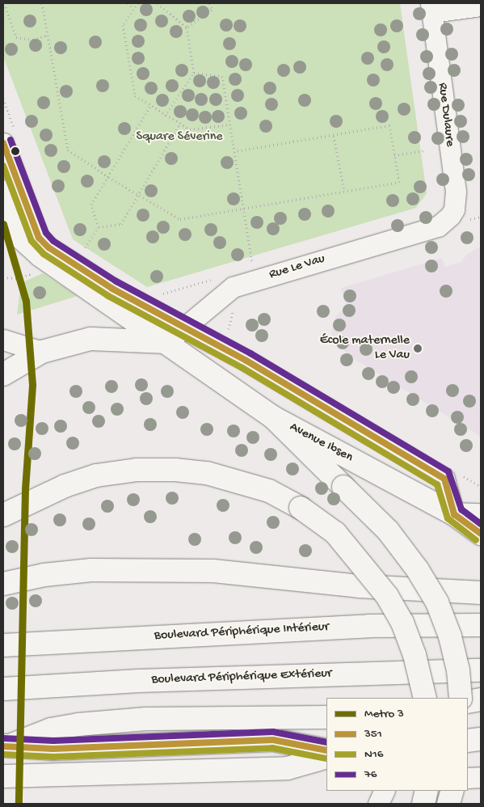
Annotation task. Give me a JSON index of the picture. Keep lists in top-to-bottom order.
{
  "streets": {
    "main road": ["Avenue Ibsen", "Boulevard Périphérique Intérieur", "Boulevard Périphérique Extérieur"],
    "street": ["Rue Dulaure", "Rue Le Vau"]
  },
  "crossings": [
    ["Rue Dulaure", "Rue Le Vau"],
    ["Rue Le Vau", "Avenue Ibsen"]
  ],
  "parks": ["Square Séverine"],
  "places": ["École maternelle Le Vau"],
  "lines": [
    "transit line 76",
    "transit line 351",
    "transit line N16",
    "metro line 3"
  ],
  "legend": [
    "Metro 3",
    "351",
    "N16",
    "76"
  ]
}
